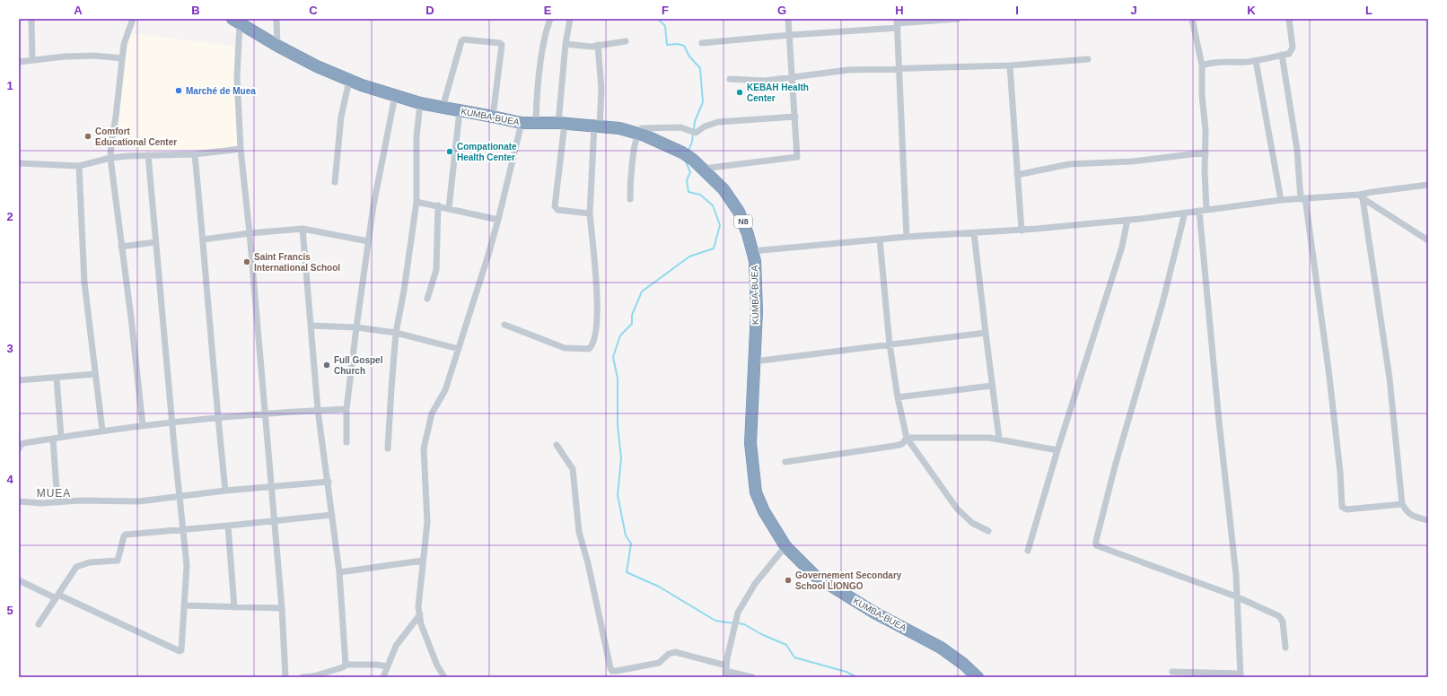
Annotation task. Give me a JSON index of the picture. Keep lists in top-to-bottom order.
{
  "streets": {
    "highway": ["KUMBA-BUEA", "N8"]
  },
  "districts": ["MUEA"],
  "places": [
    "Marché de Muea",
    "KEBAH Health Center",
    "Comfort Educational Center",
    "Compationate Health Center",
    "Saint Francis International School",
    "Full Gospel Church",
    "Governement Secondary School LIONGO"
  ],
  "grid": {
    "columns": [
      "A",
      "B",
      "C",
      "D",
      "E",
      "F",
      "G",
      "H",
      "I",
      "J",
      "K",
      "L"
    ],
    "rows": [
      "1",
      "2",
      "3",
      "4",
      "5"
    ]
  }
}
